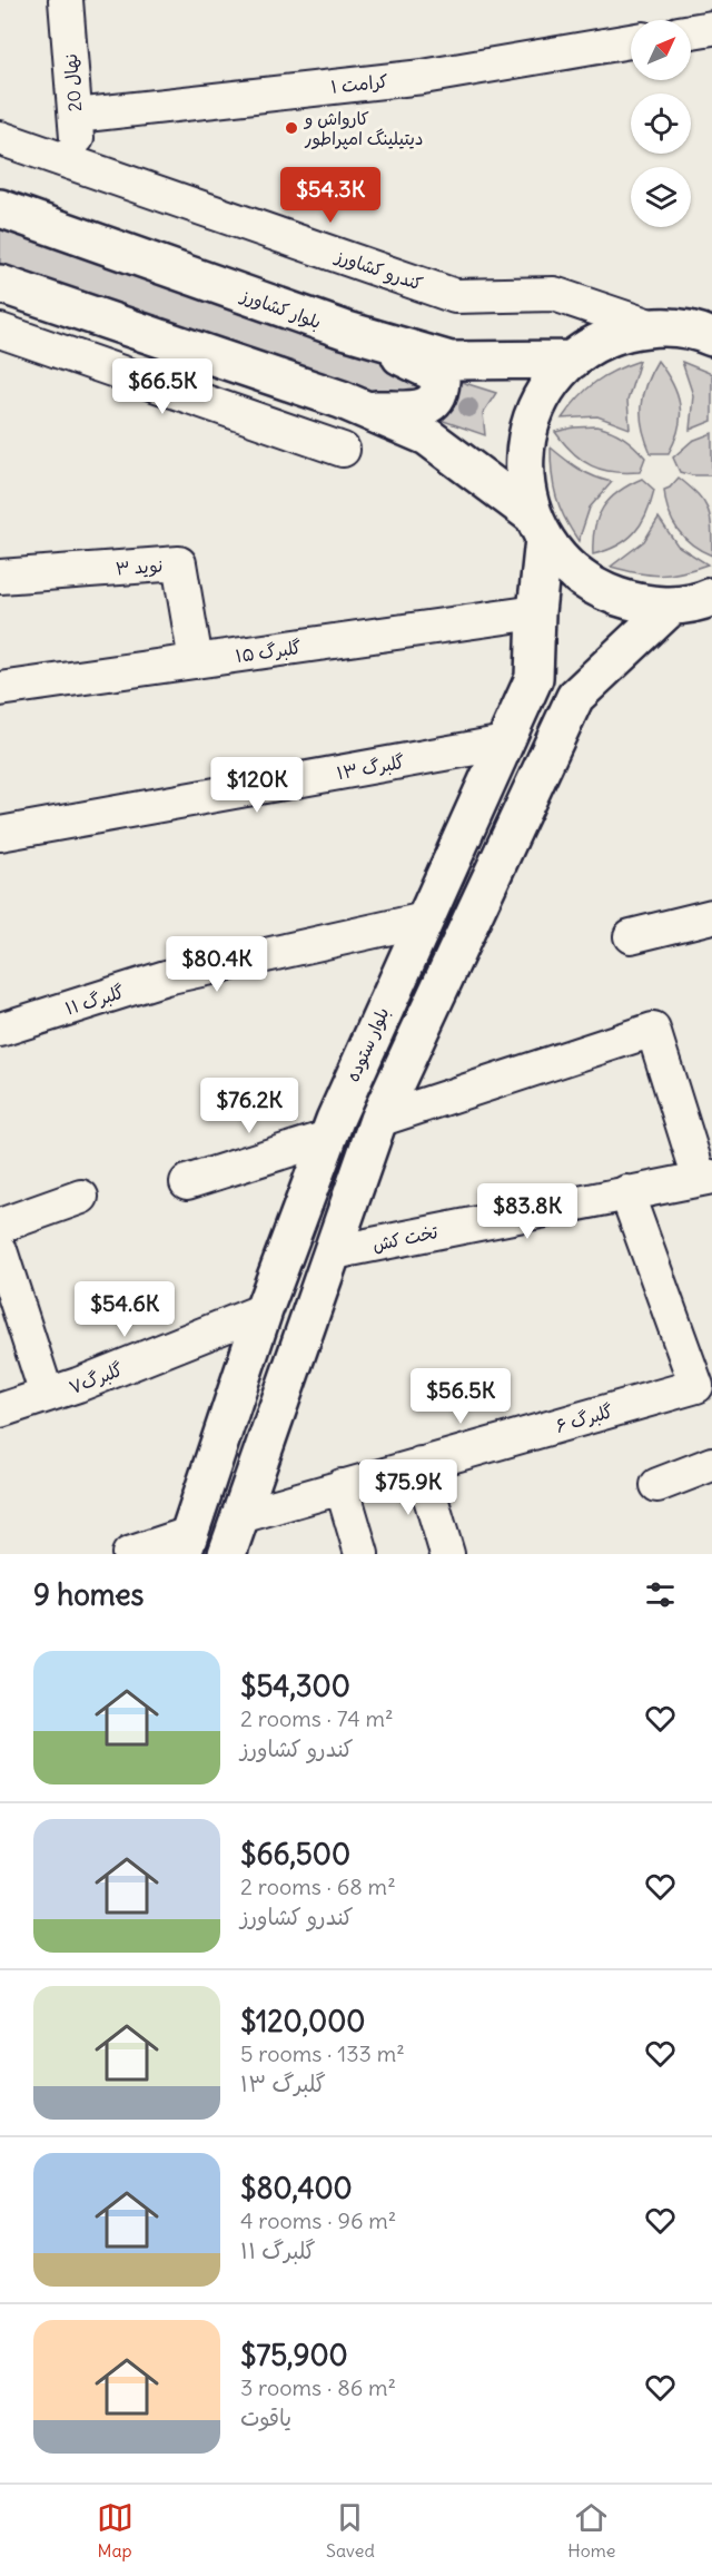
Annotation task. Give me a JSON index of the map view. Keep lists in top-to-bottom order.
{
  "streets": {
    "main road": ["بلوار کشاورز", "بلوار ستوده"],
    "street": [
      "نهال 20",
      "کرامت ۱",
      "کندرو کشاورز",
      "نوید ۳",
      "گلبرگ ۱۵",
      "گلبرگ ۱۳",
      "گلبرگ ۱۱",
      "تخت کش",
      "گلبرگ۷",
      "گلبرگ ۶"
    ]
  },
  "crossings": [
    ["نهال 20", "کرامت ۱"],
    ["نهال 20", "کندرو کشاورز"],
    ["نوید ۳", "گلبرگ ۱۵"],
    ["گلبرگ ۱۵", "بلوار ستوده"],
    ["گلبرگ ۱۳", "بلوار ستوده"],
    ["گلبرگ ۱۱", "بلوار ستوده"],
    ["بلوار ستوده", "گلبرگ۷"],
    ["تخت کش", "گلبرگ ۶"]
  ],
  "places": ["کارواش و دیتیلینگ امپراطور"],
  "north": "top right",
  "page": {
    "price": [
      "$54.3K",
      "$66.5K",
      "$120K",
      "$80.4K",
      "$76.2K",
      "$83.8K",
      "$54.6K",
      "$56.5K",
      "$75.9K"
    ],
    "heading": "9 homes",
    "list": [
      {
        "name": "$54,300",
        "note": "2 rooms · 74 m² · کندرو کشاورز"
      },
      {
        "name": "$66,500",
        "note": "2 rooms · 68 m² · کندرو کشاورز"
      },
      {
        "name": "$120,000",
        "note": "5 rooms · 133 m² · گلبرگ ۱۳"
      },
      {
        "name": "$80,400",
        "note": "4 rooms · 96 m² · گلبرگ ۱۱"
      },
      {
        "name": "$75,900",
        "note": "3 rooms · 86 m² · یاقوت"
      }
    ],
    "tabs": ["Map", "Saved", "Home"]
  }
}
